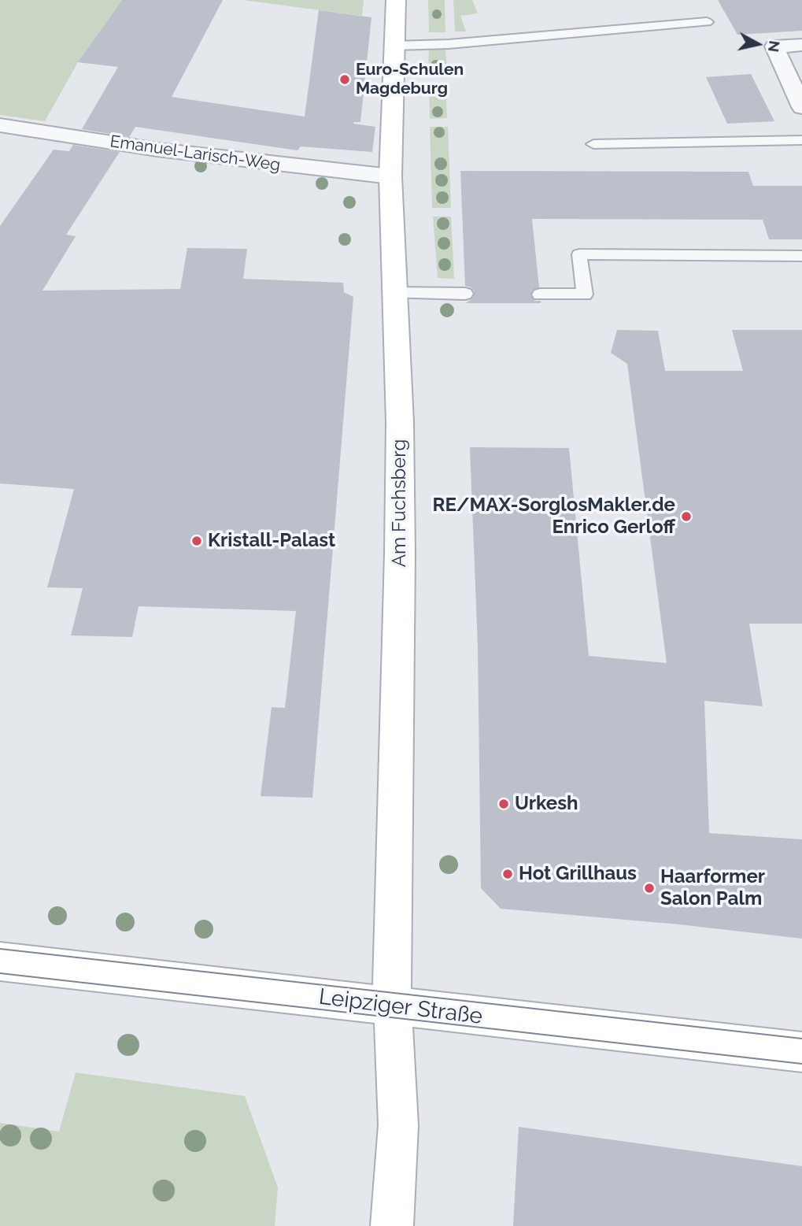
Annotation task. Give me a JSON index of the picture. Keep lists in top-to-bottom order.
{
  "streets": {
    "main road": ["Am Fuchsberg", "Leipziger Straße"],
    "street": ["Emanuel-Larisch-Weg"]
  },
  "crossings": [
    ["Emanuel-Larisch-Weg", "Am Fuchsberg"],
    ["Am Fuchsberg", "Leipziger Straße"]
  ],
  "places": [
    "Euro-Schulen Magdeburg",
    "RE/MAX-SorglosMakler.de Enrico Gerloff",
    "Kristall-Palast",
    "Urkesh",
    "Hot Grillhaus",
    "Haarformer Salon Palm"
  ],
  "north": "right"
}
